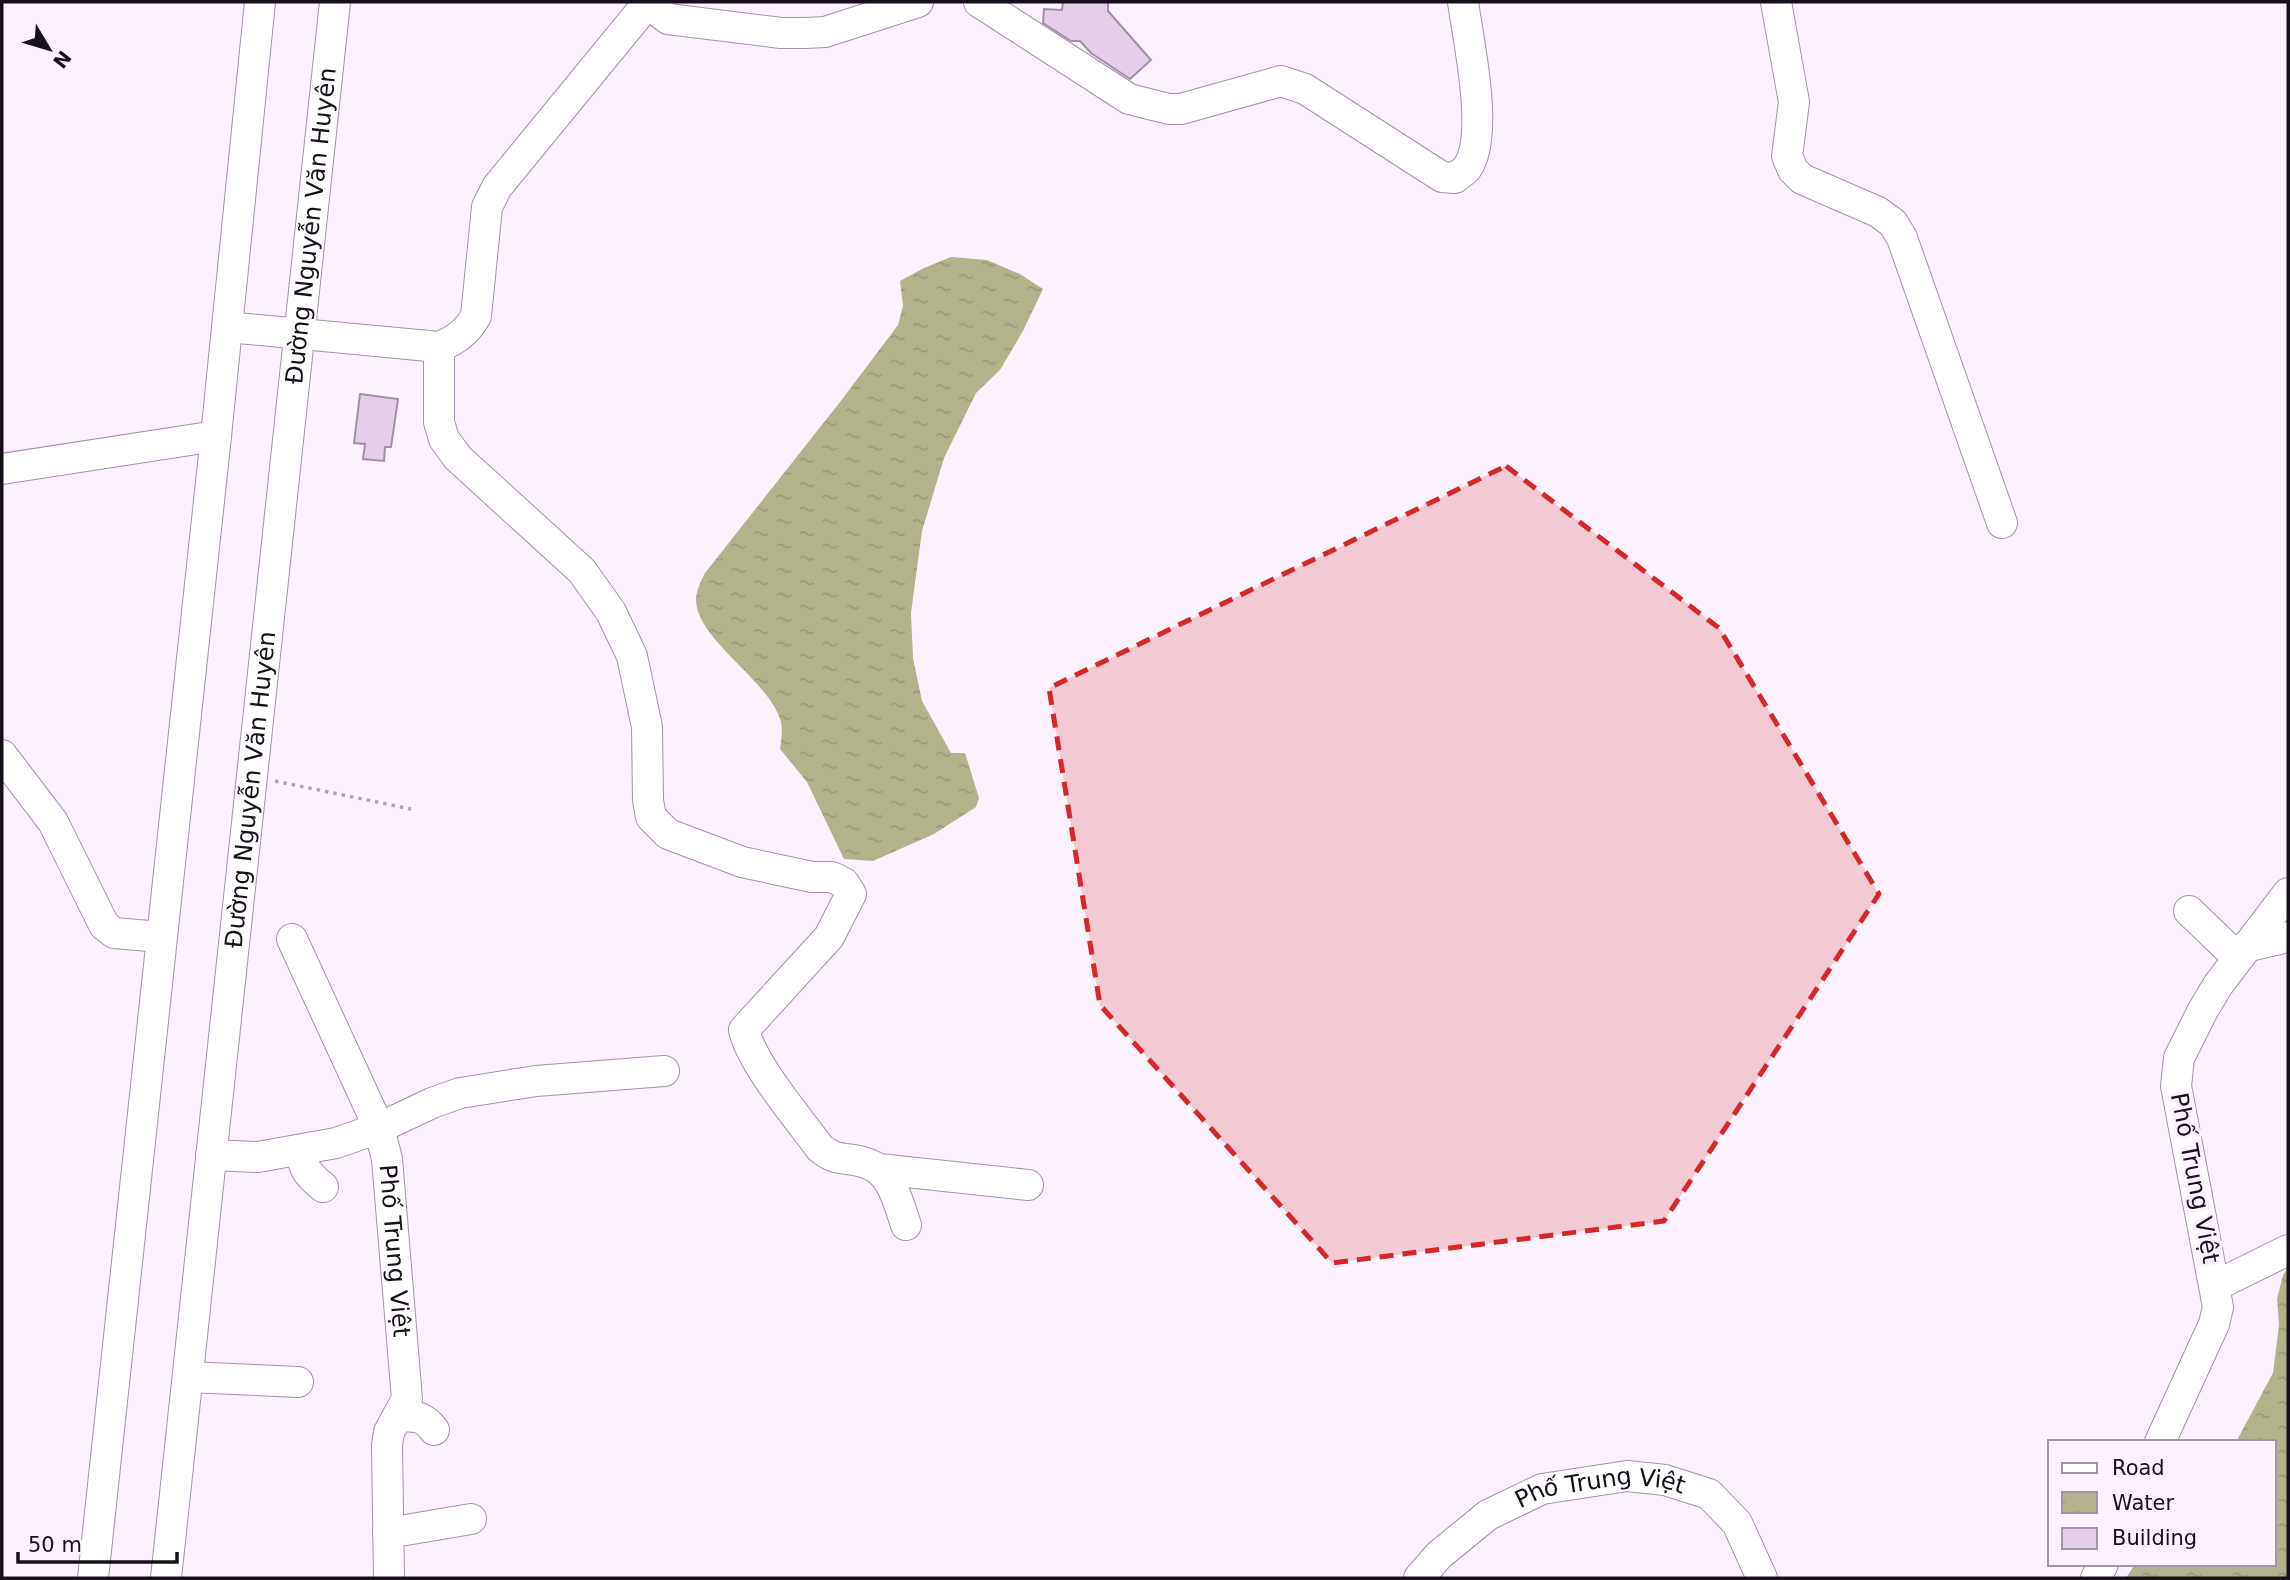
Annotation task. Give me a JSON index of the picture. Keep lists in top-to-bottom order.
{
  "streets": {
    "street": ["Đường Nguyễn Văn Huyên", "Phố Trung Việt"]
  },
  "legend": ["Road", "Water", "Building"],
  "scale_bar": "50 m",
  "north": "bottom right"
}
